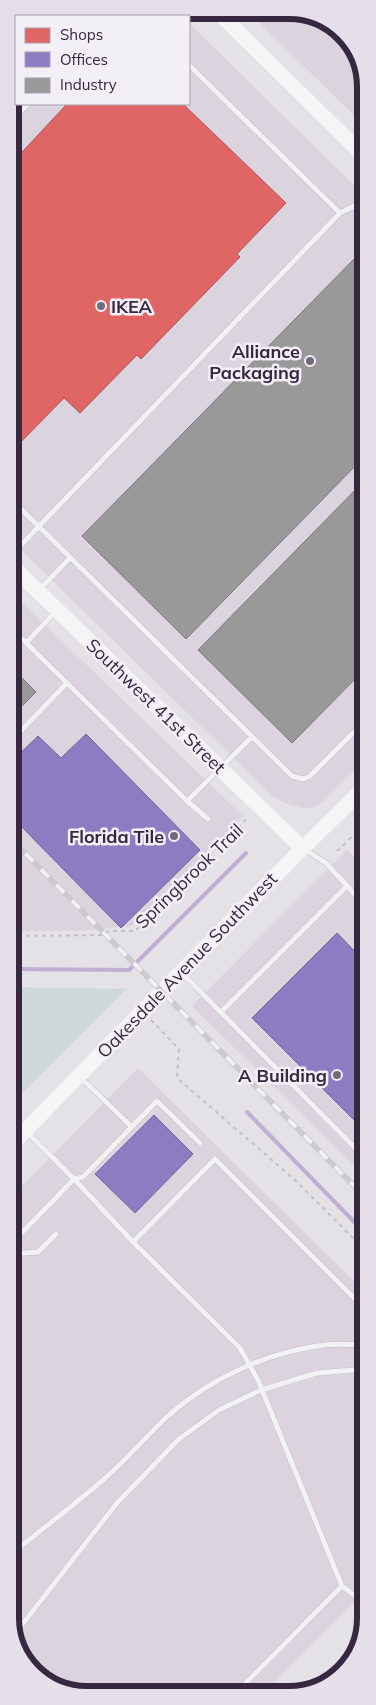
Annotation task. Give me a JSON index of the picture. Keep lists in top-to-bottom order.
{
  "streets": {
    "main road": ["Southwest 41st Street", "Oakesdale Avenue Southwest"],
    "path": ["Springbrook Trail"]
  },
  "crossings": [
    ["Southwest 41st Street", "Oakesdale Avenue Southwest"]
  ],
  "places": [
    "IKEA",
    "Alliance Packaging",
    "Florida Tile",
    "A Building"
  ],
  "legend": ["Shops", "Offices", "Industry"]
}
